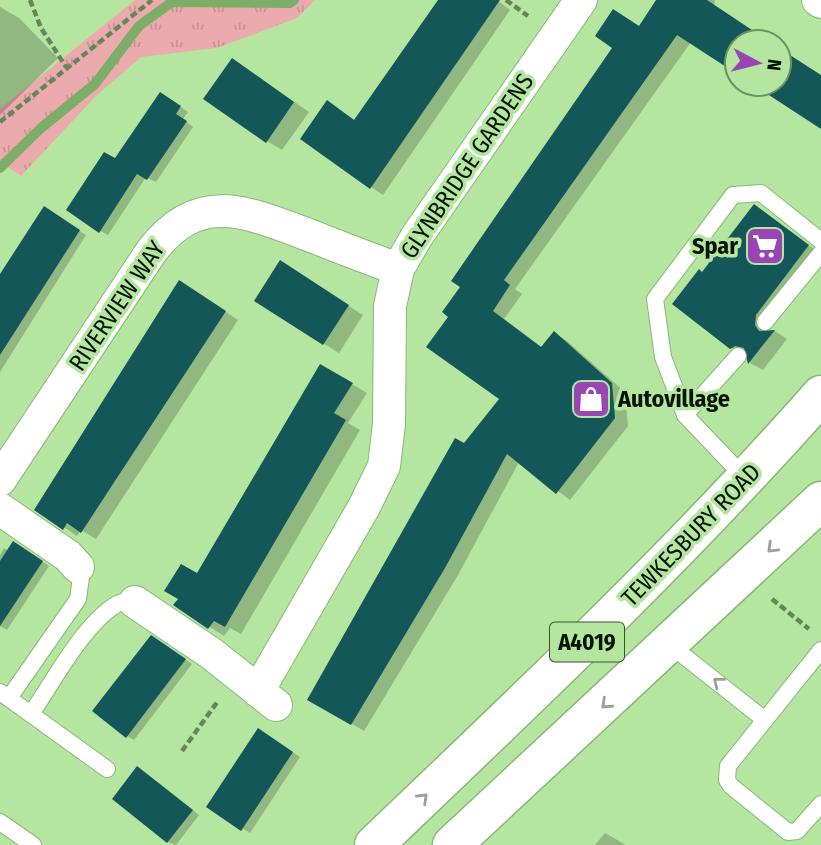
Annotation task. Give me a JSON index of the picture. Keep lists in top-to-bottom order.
{
  "streets": {
    "highway": ["TEWKESBURY ROAD", "A4019"],
    "street": ["GLYNBRIDGE GARDENS", "RIVERVIEW WAY"]
  },
  "crossings": [
    ["GLYNBRIDGE GARDENS", "RIVERVIEW WAY"]
  ],
  "places": {
    "supermarket": ["Spar"],
    "shop": ["Autovillage"]
  },
  "north": "right"
}
